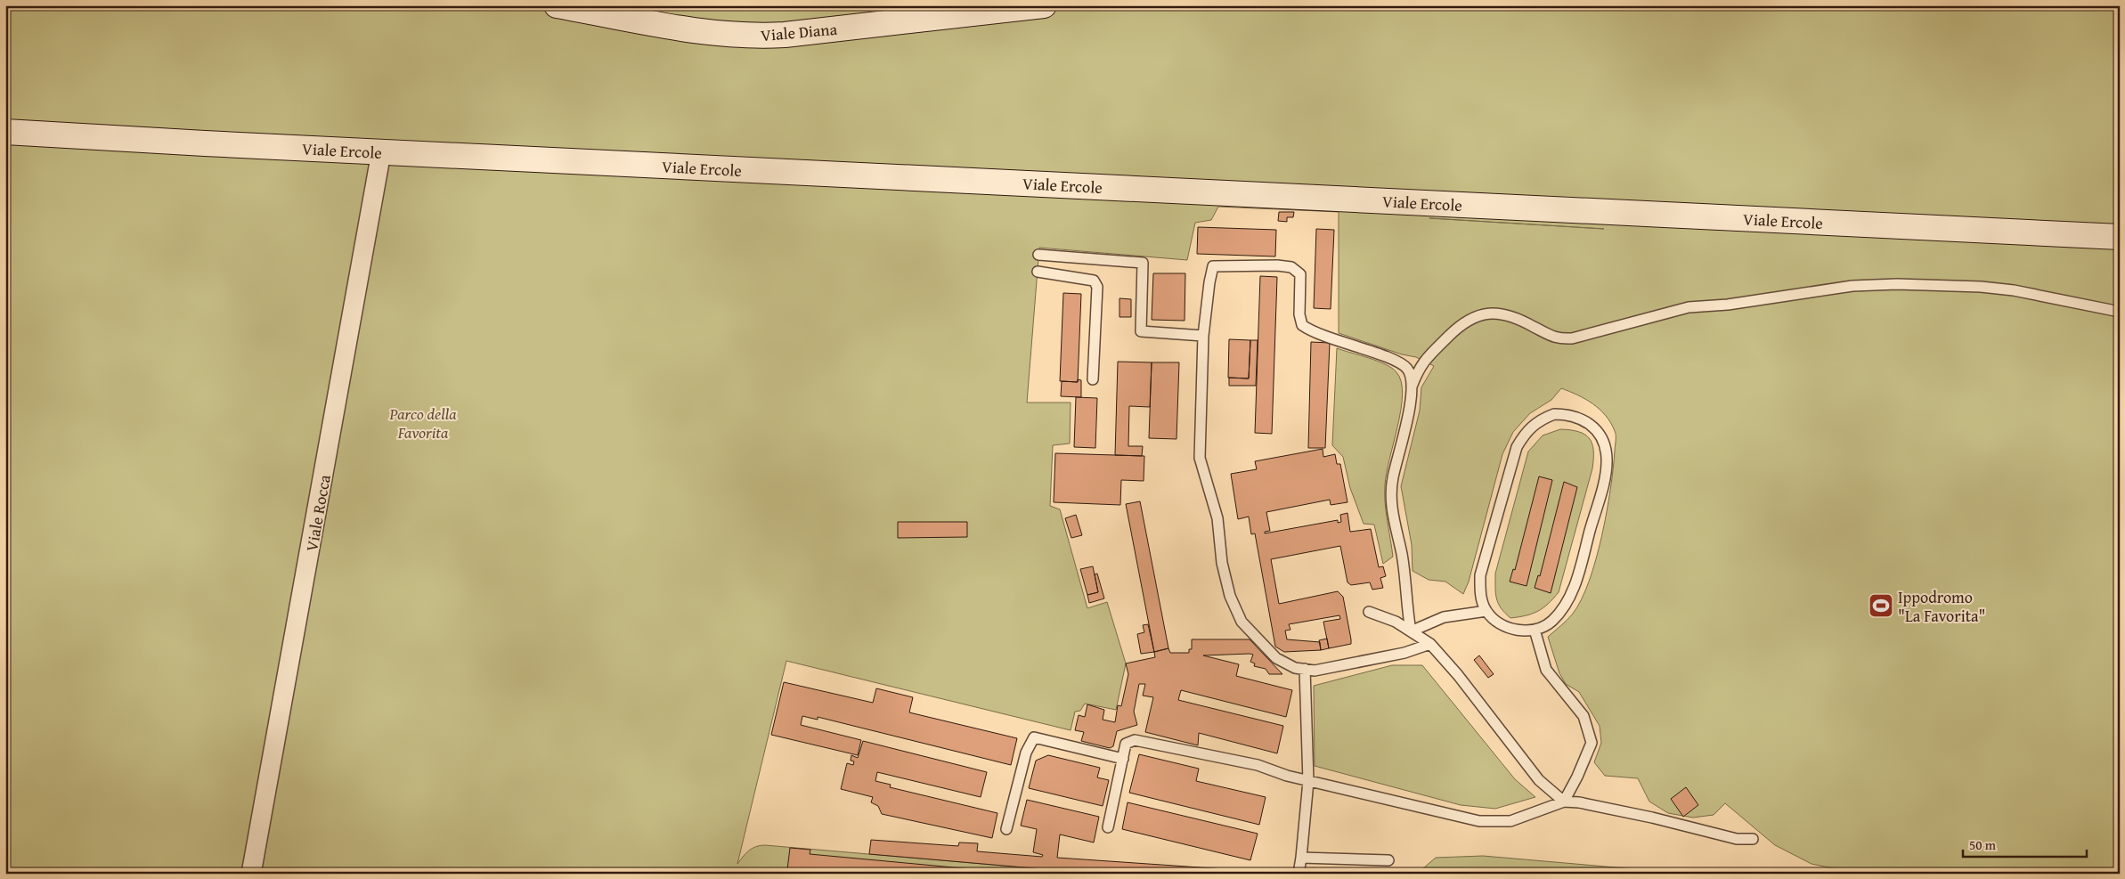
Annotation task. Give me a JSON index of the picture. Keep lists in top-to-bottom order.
{
  "streets": {
    "street": ["Viale Diana", "Viale Ercole", "Viale Rocca"]
  },
  "crossings": [
    ["Viale Ercole", "Viale Rocca"]
  ],
  "parks": ["Parco della Favorita"],
  "places": {
    "sports": ["Ippodromo \"La Favorita\""]
  },
  "scale_bar": "50 m"
}
